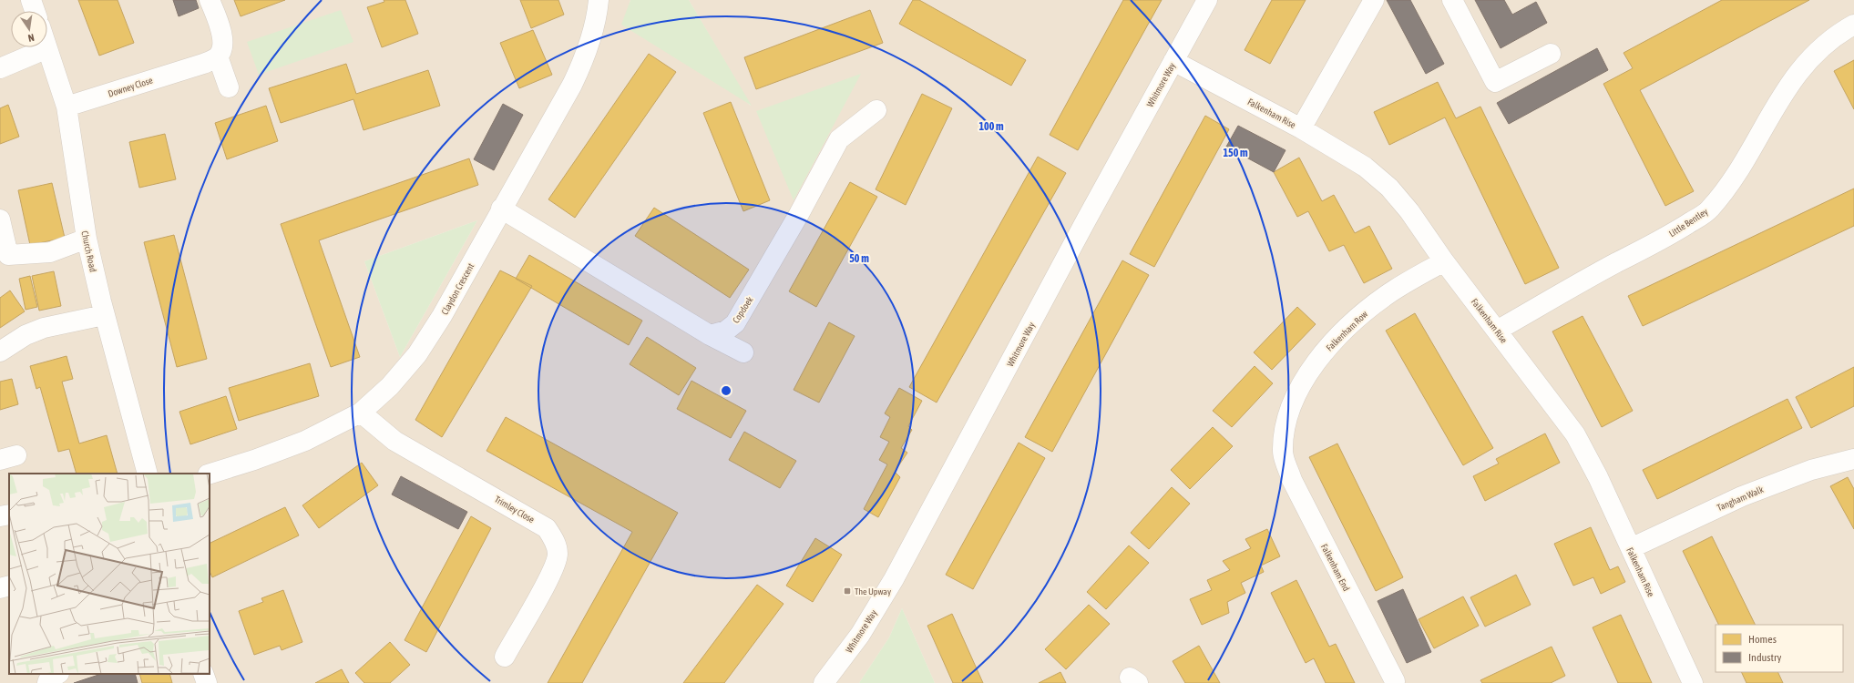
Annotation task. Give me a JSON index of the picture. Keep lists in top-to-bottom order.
{
  "streets": {
    "street": [
      "Whitmore Way",
      "Downey Close",
      "Falkenham Rise",
      "Little Bentley",
      "Church Road",
      "Claydon Crescent",
      "Copdoek",
      "Falkenham Row",
      "Tangham Walk",
      "Trimley Close",
      "Falkenham End"
    ]
  },
  "crossings": [
    ["Whitmore Way", "Falkenham Rise"],
    ["Downey Close", "Church Road"],
    ["Falkenham Rise", "Little Bentley"],
    ["Falkenham Rise", "Falkenham Row"],
    ["Falkenham Rise", "Tangham Walk"],
    ["Claydon Crescent", "Trimley Close"],
    ["Falkenham Row", "Falkenham End"]
  ],
  "places": {
    "transit": ["The Upway"]
  },
  "legend": ["Homes", "Industry"],
  "north": "bottom",
  "rings": ["100 m", "150 m", "50 m"]
}
